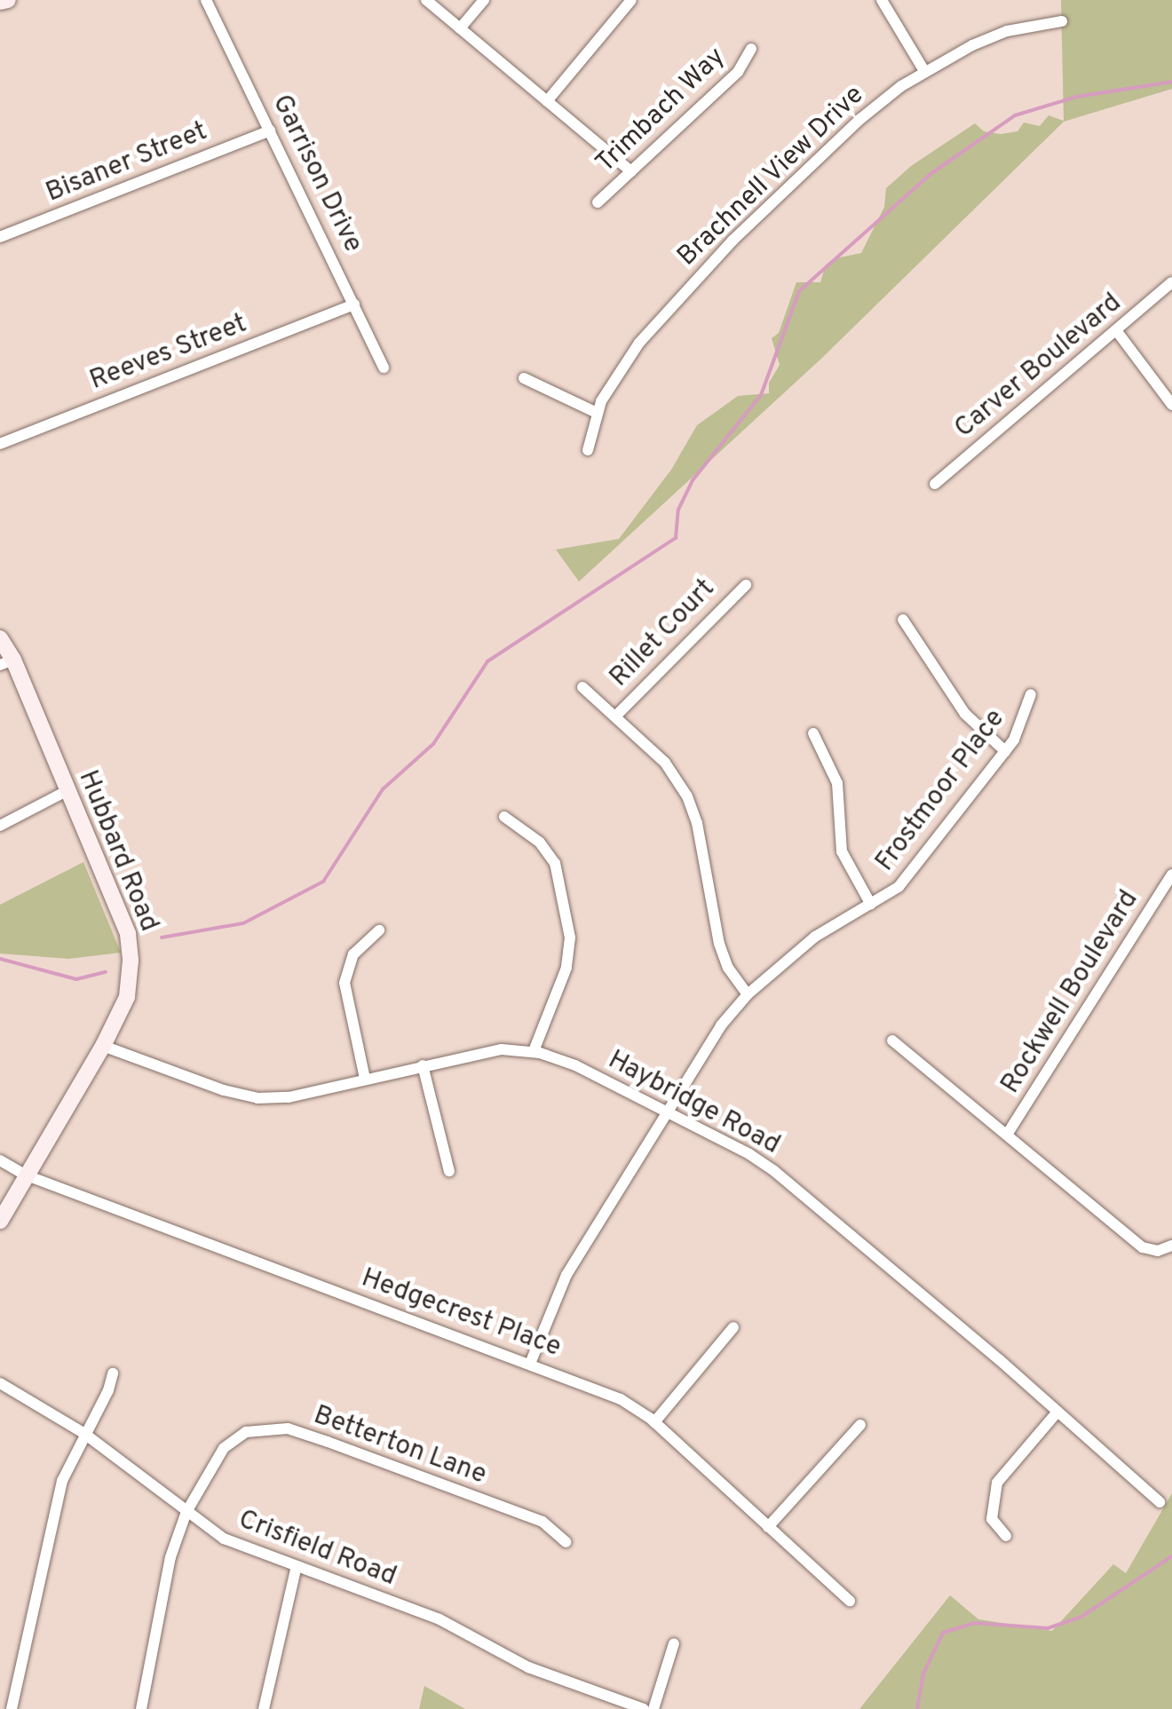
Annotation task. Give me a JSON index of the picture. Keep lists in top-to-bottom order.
{
  "streets": {
    "main road": ["Hubbard Road"],
    "street": [
      "Trimbach Way",
      "Bisaner Street",
      "Garrison Drive",
      "Brachnell View Drive",
      "Reeves Street",
      "Carver Boulevard",
      "Rillet Court",
      "Frostmoor Place",
      "Rockwell Boulevard",
      "Haybridge Road",
      "Hedgecrest Place",
      "Betterton Lane",
      "Crisfield Road"
    ]
  },
  "crossings": [
    ["Bisaner Street", "Garrison Drive"],
    ["Garrison Drive", "Reeves Street"],
    ["Frostmoor Place", "Haybridge Road"],
    ["Frostmoor Place", "Hedgecrest Place"],
    ["Hubbard Road", "Haybridge Road"],
    ["Hubbard Road", "Hedgecrest Place"],
    ["Betterton Lane", "Crisfield Road"]
  ]
}
